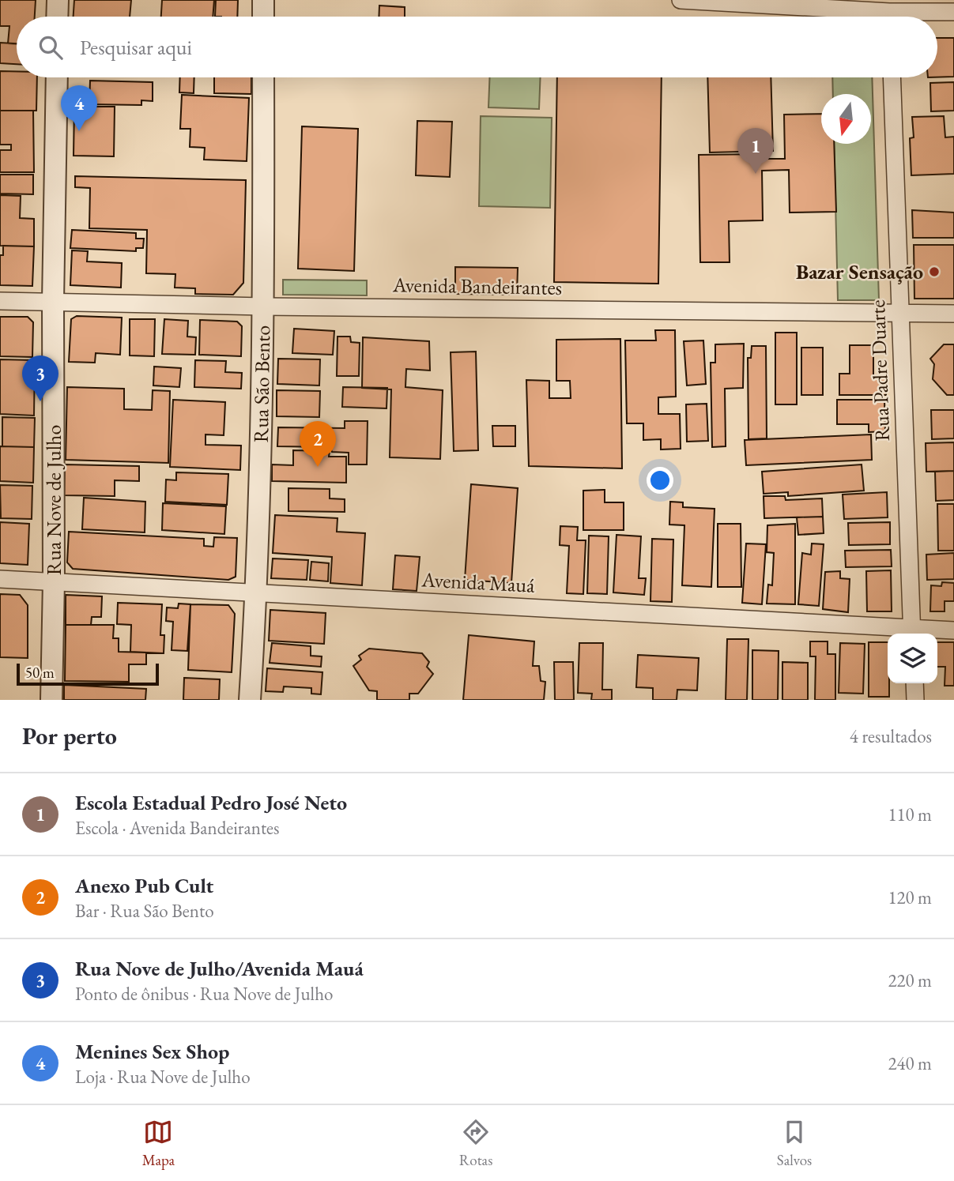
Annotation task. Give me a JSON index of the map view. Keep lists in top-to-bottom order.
{
  "streets": {
    "street": [
      "Avenida Bandeirantes",
      "Rua Padre Duarte",
      "Rua São Bento",
      "Rua Nove de Julho",
      "Avenida Mauá"
    ]
  },
  "crossings": [
    ["Avenida Bandeirantes", "Rua Padre Duarte"],
    ["Avenida Bandeirantes", "Rua São Bento"],
    ["Avenida Bandeirantes", "Rua Nove de Julho"],
    ["Rua Padre Duarte", "Avenida Mauá"],
    ["Rua São Bento", "Avenida Mauá"],
    ["Rua Nove de Julho", "Avenida Mauá"]
  ],
  "places": ["Bazar Sensação"],
  "scale_bar": "50 m",
  "north": "bottom",
  "page": {
    "search": "Pesquisar aqui",
    "pins": [
      "4",
      "1",
      "3",
      "2"
    ],
    "scale": "50 m",
    "heading": ["Por perto", "4 resultados"],
    "list": [
      {
        "mark": "1",
        "name": "Escola Estadual Pedro José Neto",
        "note": "Escola · Avenida Bandeirantes",
        "value": "110 m"
      },
      {
        "mark": "2",
        "name": "Anexo Pub Cult",
        "note": "Bar · Rua São Bento",
        "value": "120 m"
      },
      {
        "mark": "3",
        "name": "Rua Nove de Julho/Avenida Mauá",
        "note": "Ponto de ônibus · Rua Nove de Julho",
        "value": "220 m"
      },
      {
        "mark": "4",
        "name": "Menines Sex Shop",
        "note": "Loja · Rua Nove de Julho",
        "value": "240 m"
      }
    ],
    "nav": ["Mapa", "Rotas", "Salvos"]
  }
}
